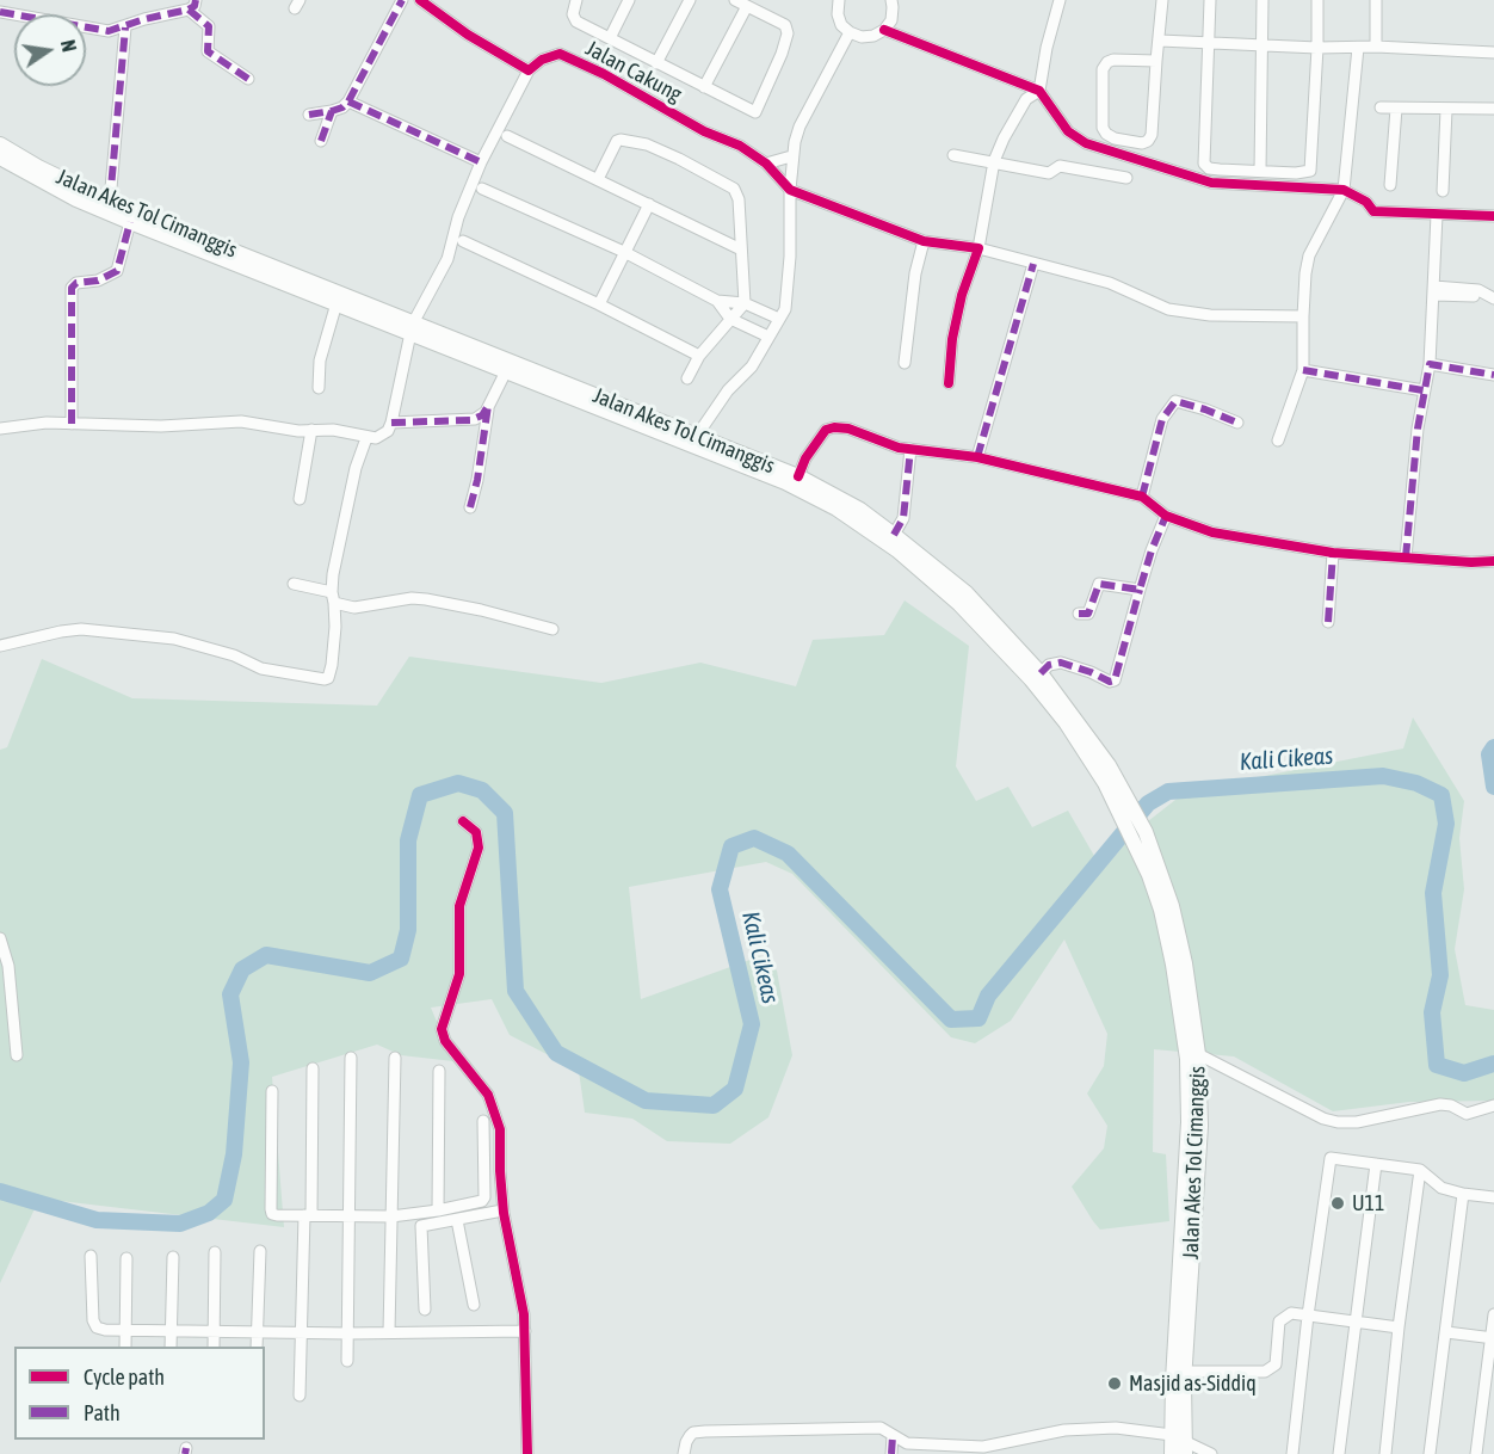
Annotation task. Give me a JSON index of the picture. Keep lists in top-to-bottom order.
{
  "streets": {
    "main road": ["Jalan Akes Tol Cimanggis"],
    "street": ["Jalan Cakung"]
  },
  "water": ["Kali Cikeas"],
  "places": ["U11", "Masjid as-Siddiq"],
  "legend": ["Cycle path", "Path"],
  "north": "right"
}
